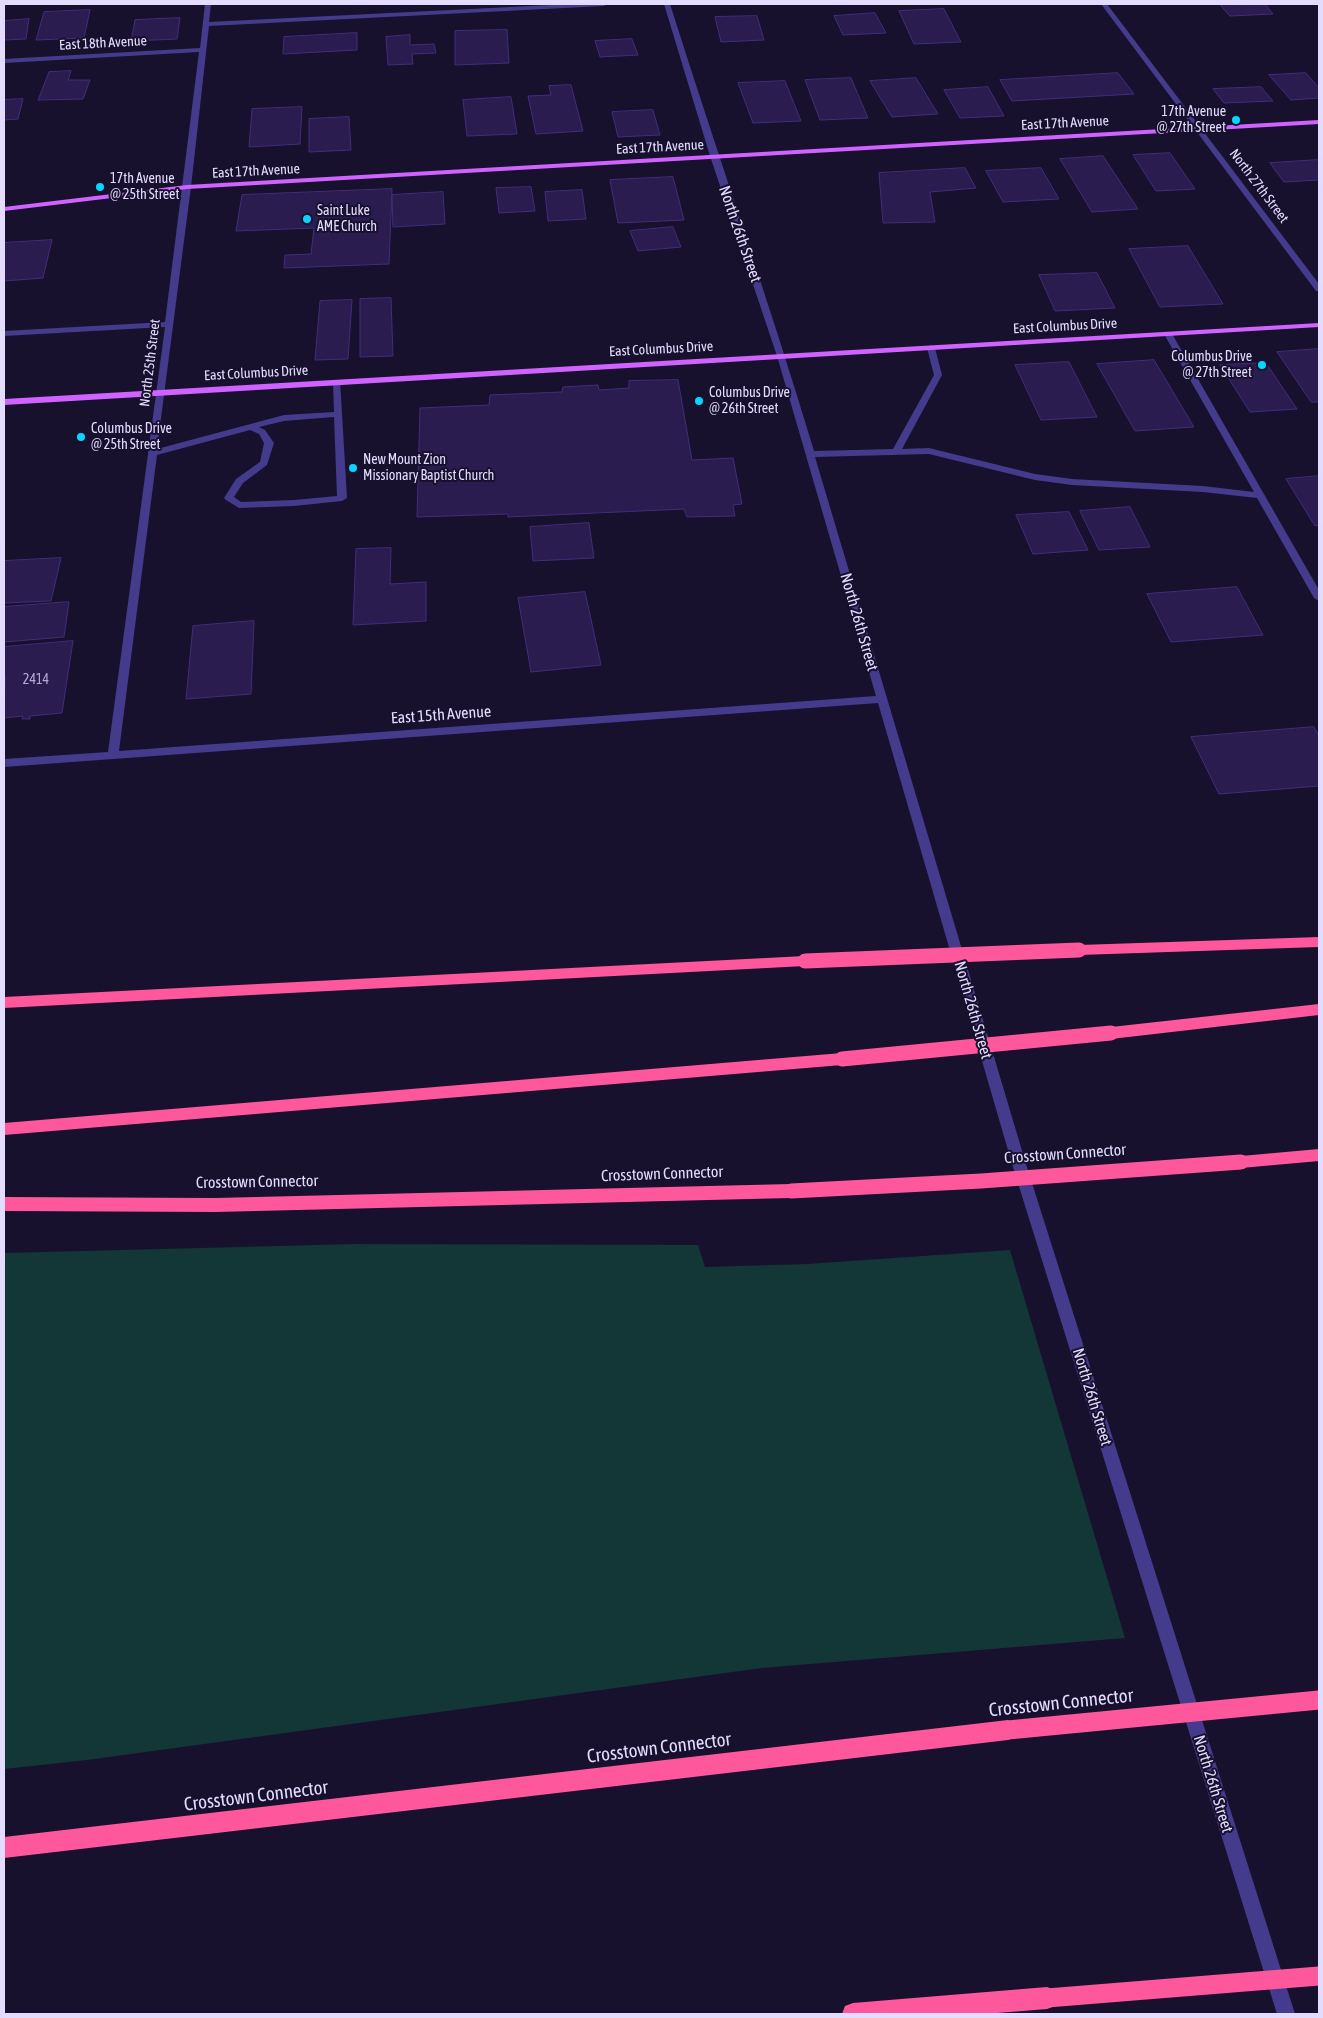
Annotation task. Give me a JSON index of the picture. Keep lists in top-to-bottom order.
{
  "streets": {
    "highway": ["Crosstown Connector"],
    "main road": ["East 17th Avenue", "East Columbus Drive"],
    "street": [
      "East 18th Avenue",
      "North 27th Street",
      "North 26th Street",
      "North 25th Street",
      "East 15th Avenue"
    ]
  },
  "crossings": [
    ["East 18th Avenue", "North 25th Street"],
    ["East 17th Avenue", "North 27th Street"],
    ["East 17th Avenue", "North 26th Street"],
    ["East 17th Avenue", "North 25th Street"],
    ["North 26th Street", "East Columbus Drive"],
    ["North 26th Street", "East 15th Avenue"],
    ["East Columbus Drive", "North 25th Street"],
    ["North 25th Street", "East 15th Avenue"]
  ],
  "places": [
    "17th Avenue @ 27th Street",
    "17th Avenue @ 25th Street",
    "Saint Luke AME Church",
    "Columbus Drive @ 27th Street",
    "Columbus Drive @ 26th Street",
    "Columbus Drive @ 25th Street",
    "New Mount Zion Missionary Baptist Church"
  ],
  "house_numbers": ["2414"]
}
